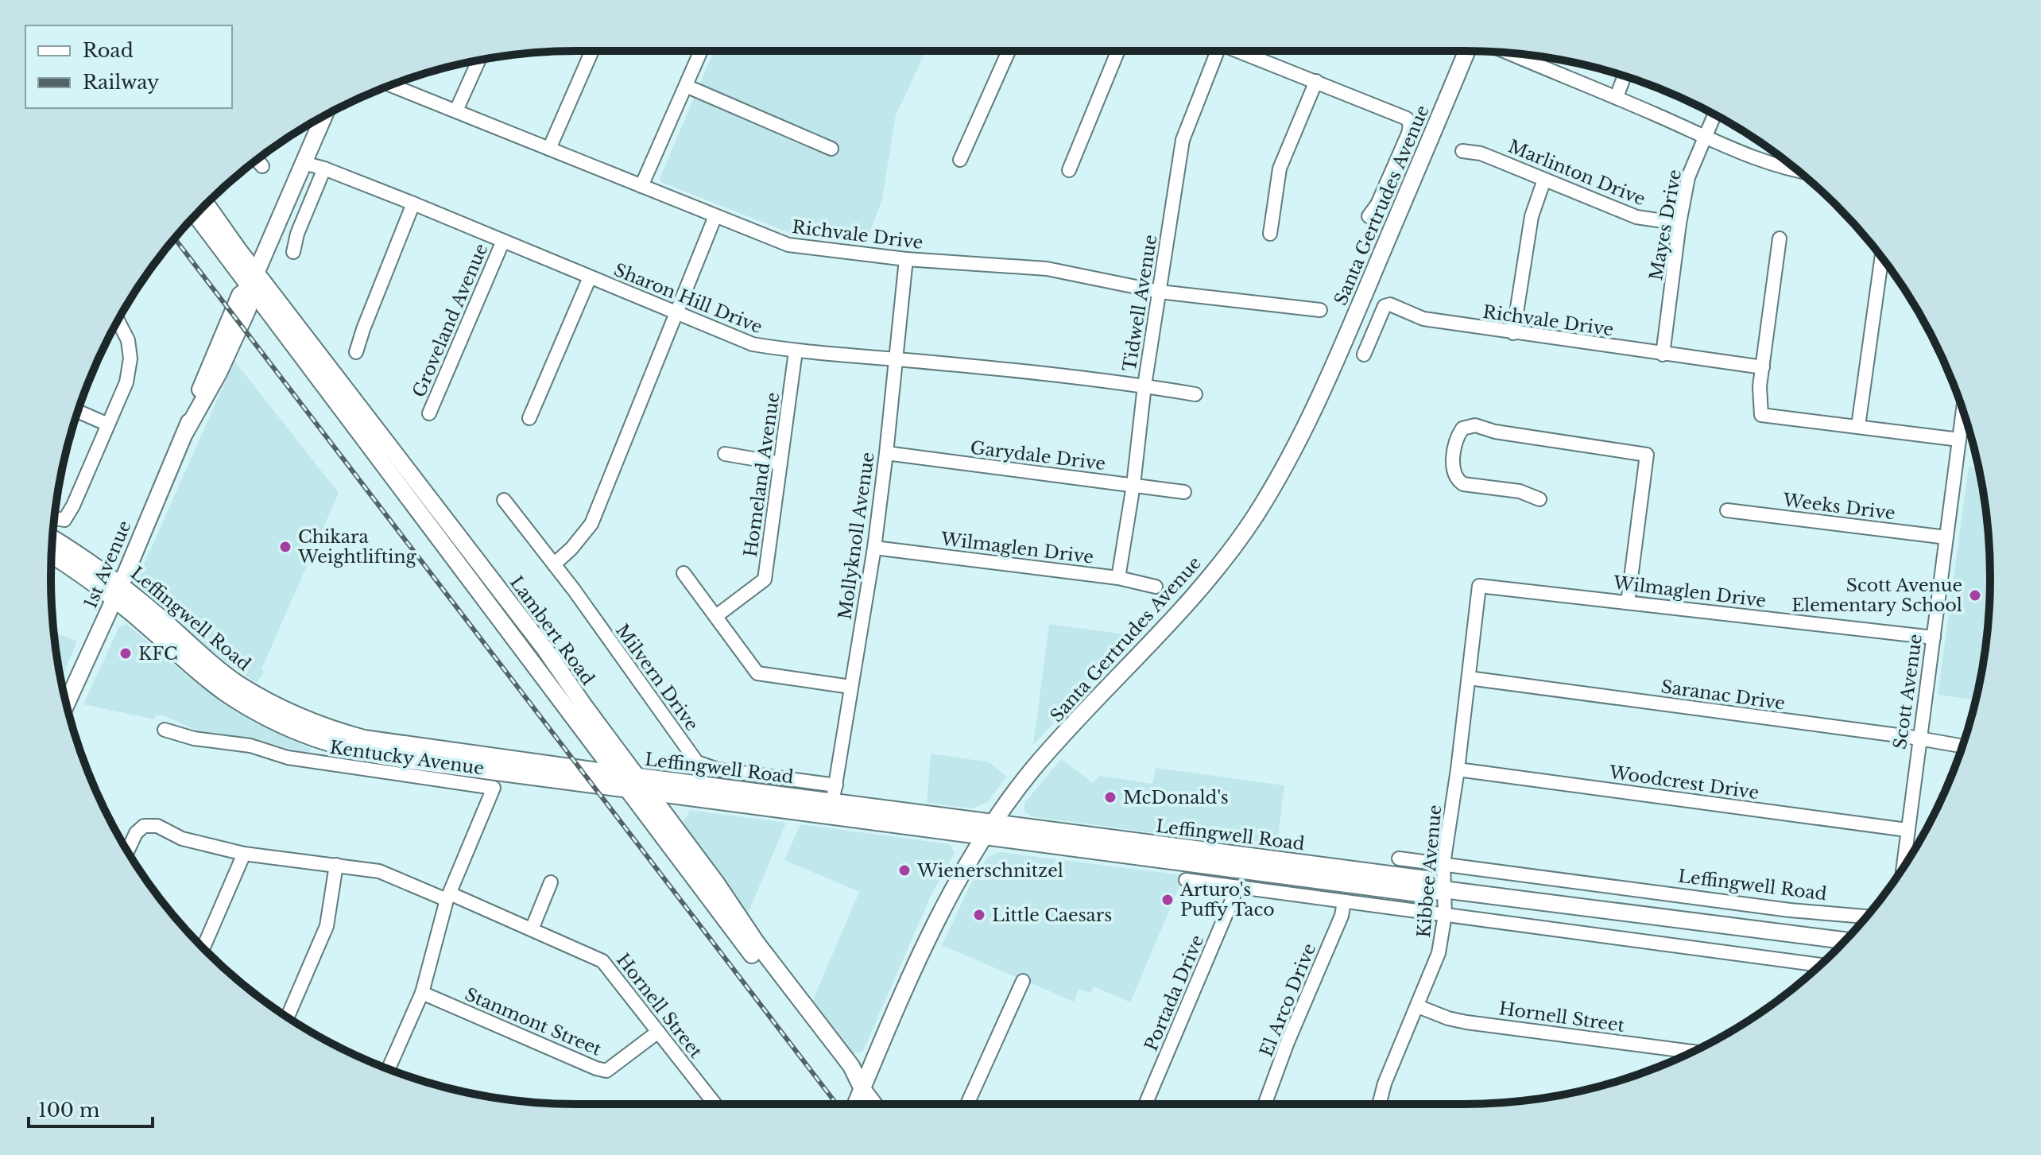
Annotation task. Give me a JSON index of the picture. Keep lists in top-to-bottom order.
{
  "streets": {
    "main road": [
      "Santa Gertrudes Avenue",
      "1st Avenue",
      "Leffingwell Road",
      "Lambert Road"
    ],
    "street": [
      "Marlinton Drive",
      "Mayes Drive",
      "Richvale Drive",
      "Sharon Hill Drive",
      "Tidwell Avenue",
      "Groveland Avenue",
      "Garydale Drive",
      "Homeland Avenue",
      "Weeks Drive",
      "Mollyknoll Avenue",
      "Wilmaglen Drive",
      "Milvern Drive",
      "Scott Avenue",
      "Saranac Drive",
      "Kentucky Avenue",
      "Woodcrest Drive",
      "Kibbee Avenue",
      "Portada Drive",
      "El Arco Drive",
      "Hornell Street",
      "Stanmont Street"
    ]
  },
  "crossings": [
    ["Marlinton Drive", "Mayes Drive"],
    ["Santa Gertrudes Avenue", "Leffingwell Road"],
    ["Santa Gertrudes Avenue", "Lambert Road"],
    ["Mayes Drive", "Richvale Drive"],
    ["Richvale Drive", "Tidwell Avenue"],
    ["Richvale Drive", "Mollyknoll Avenue"],
    ["Sharon Hill Drive", "Tidwell Avenue"],
    ["Sharon Hill Drive", "Groveland Avenue"],
    ["Sharon Hill Drive", "Homeland Avenue"],
    ["Sharon Hill Drive", "Mollyknoll Avenue"],
    ["Sharon Hill Drive", "1st Avenue"],
    ["Tidwell Avenue", "Garydale Drive"],
    ["Tidwell Avenue", "Wilmaglen Drive"],
    ["Garydale Drive", "Mollyknoll Avenue"],
    ["Weeks Drive", "Scott Avenue"],
    ["Mollyknoll Avenue", "Wilmaglen Drive"],
    ["Mollyknoll Avenue", "Leffingwell Road"],
    ["Mollyknoll Avenue", "Milvern Drive"],
    ["Wilmaglen Drive", "Scott Avenue"],
    ["Wilmaglen Drive", "Kibbee Avenue"],
    ["1st Avenue", "Leffingwell Road"],
    ["1st Avenue", "Lambert Road"],
    ["Leffingwell Road", "Lambert Road"],
    ["Leffingwell Road", "Milvern Drive"],
    ["Leffingwell Road", "Kibbee Avenue"],
    ["Scott Avenue", "Saranac Drive"],
    ["Scott Avenue", "Woodcrest Drive"],
    ["Saranac Drive", "Kibbee Avenue"],
    ["Kentucky Avenue", "Hornell Street"],
    ["Kentucky Avenue", "Stanmont Street"],
    ["Woodcrest Drive", "Kibbee Avenue"],
    ["Kibbee Avenue", "Hornell Street"],
    ["Hornell Street", "Stanmont Street"]
  ],
  "places": [
    "Chikara Weightlifting",
    "Scott Avenue Elementary School",
    "KFC",
    "McDonald's",
    "Wienerschnitzel",
    "Arturo's Puffy Taco",
    "Little Caesars"
  ],
  "legend": ["Road", "Railway"],
  "scale_bar": "100 m"
}
